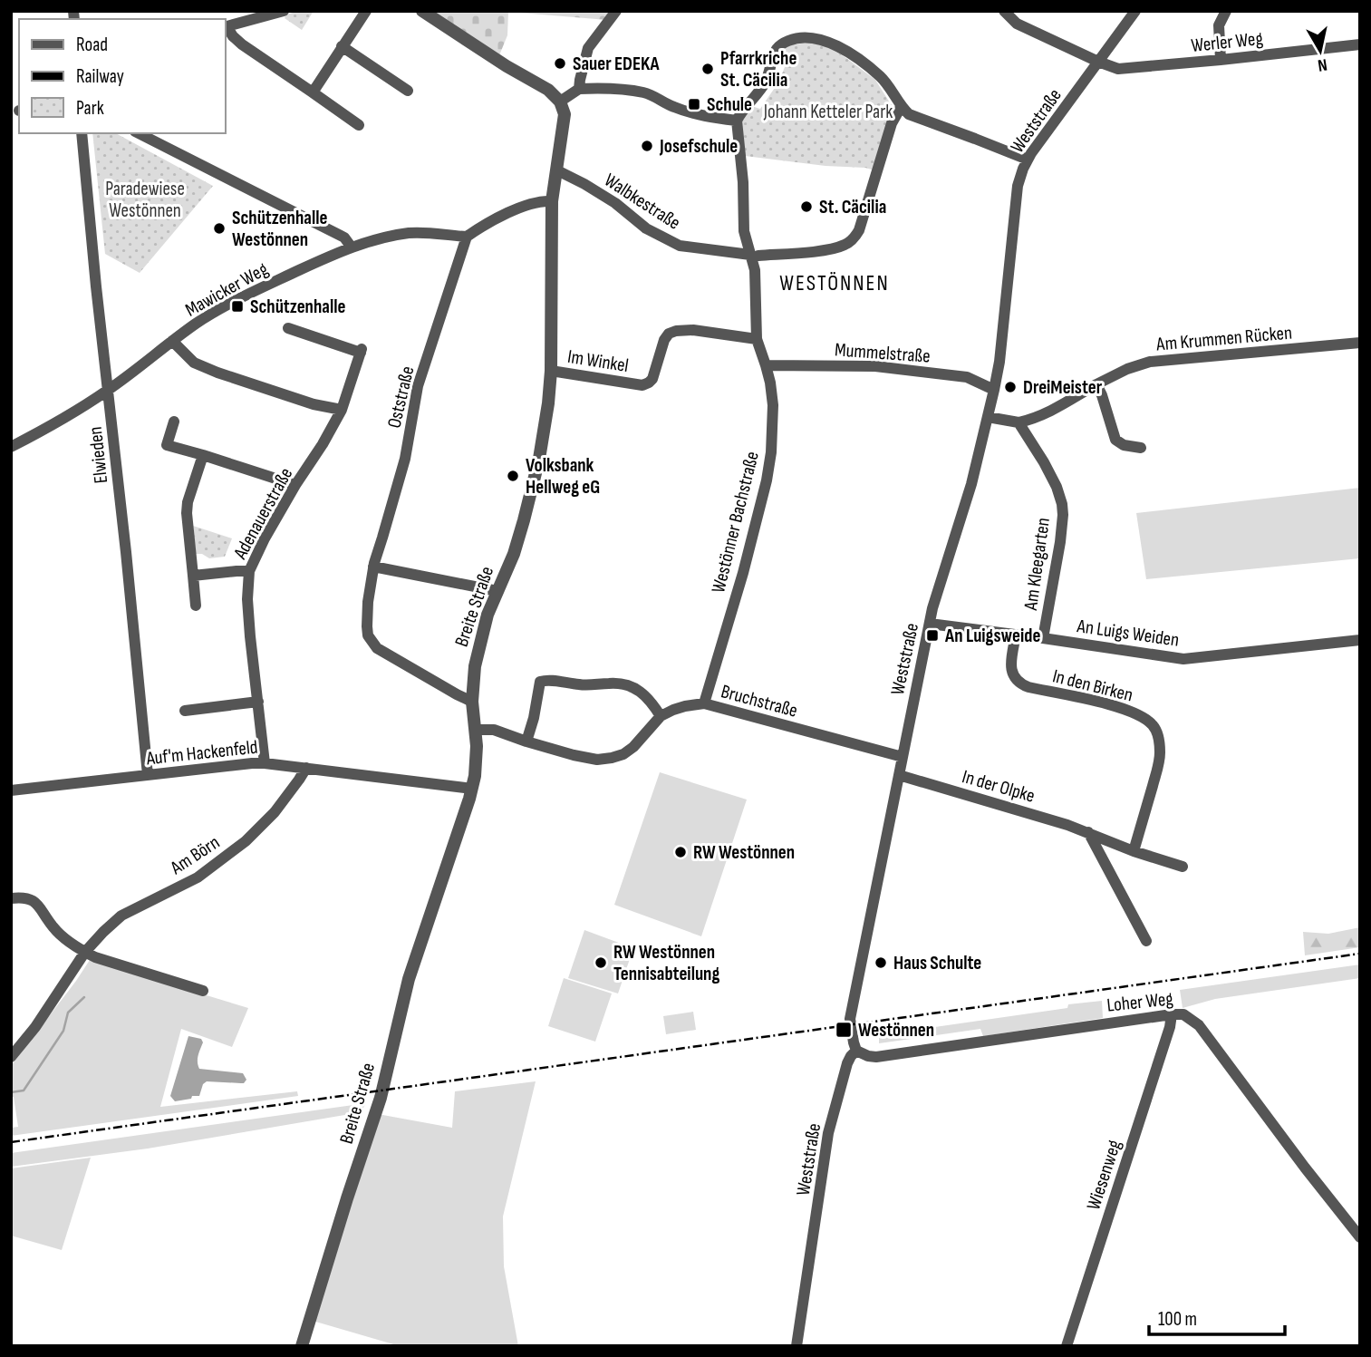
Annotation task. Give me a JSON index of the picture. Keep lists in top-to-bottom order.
{
  "streets": {
    "street": [
      "Werler Weg",
      "Weststraße",
      "Walbkestraße",
      "Mawicker Weg",
      "Am Krummen Rücken",
      "Mummelstraße",
      "Im Winkel",
      "Oststraße",
      "Elwieden",
      "Adenauerstraße",
      "Westönner Bachstraße",
      "Am Kleegarten",
      "Breite Straße",
      "An Luigs Weiden",
      "In den Birken",
      "Bruchstraße",
      "Auf'm Hackenfeld",
      "In der Olpke",
      "Am Börn",
      "Loher Weg",
      "Wiesenweg"
    ]
  },
  "crossings": [
    ["Werler Weg", "Weststraße"],
    ["Weststraße", "Mummelstraße"],
    ["Weststraße", "An Luigs Weiden"],
    ["Weststraße", "Bruchstraße"],
    ["Weststraße", "In der Olpke"],
    ["Weststraße", "Loher Weg"],
    ["Walbkestraße", "Westönner Bachstraße"],
    ["Walbkestraße", "Breite Straße"],
    ["Mawicker Weg", "Oststraße"],
    ["Mawicker Weg", "Elwieden"],
    ["Am Krummen Rücken", "Am Kleegarten"],
    ["Mummelstraße", "Westönner Bachstraße"],
    ["Im Winkel", "Westönner Bachstraße"],
    ["Im Winkel", "Breite Straße"],
    ["Oststraße", "Breite Straße"],
    ["Elwieden", "Auf'm Hackenfeld"],
    ["Adenauerstraße", "Auf'm Hackenfeld"],
    ["Westönner Bachstraße", "Bruchstraße"],
    ["Am Kleegarten", "An Luigs Weiden"],
    ["Breite Straße", "Bruchstraße"],
    ["Breite Straße", "Auf'm Hackenfeld"],
    ["An Luigs Weiden", "In den Birken"],
    ["In den Birken", "In der Olpke"],
    ["Auf'm Hackenfeld", "Am Börn"],
    ["Loher Weg", "Wiesenweg"]
  ],
  "districts": ["WESTÖNNEN"],
  "parks": ["Johann Ketteler Park", "Paradewiese Westönnen"],
  "places": {
    "other": [
      "Sauer EDEKA",
      "Pfarrkriche St. Cäcilia",
      "Josefschule",
      "St. Cäcilia",
      "Schützenhalle Westönnen",
      "DreiMeister",
      "Volksbank Hellweg eG",
      "RW Westönnen",
      "RW Westönnen Tennisabteilung",
      "Haus Schulte"
    ],
    "transit": [
      "Schule",
      "Schützenhalle",
      "An Luigsweide",
      "Westönnen"
    ]
  },
  "legend": ["Road", "Railway", "Park"],
  "scale_bar": "100 m",
  "north": "bottom"
}
